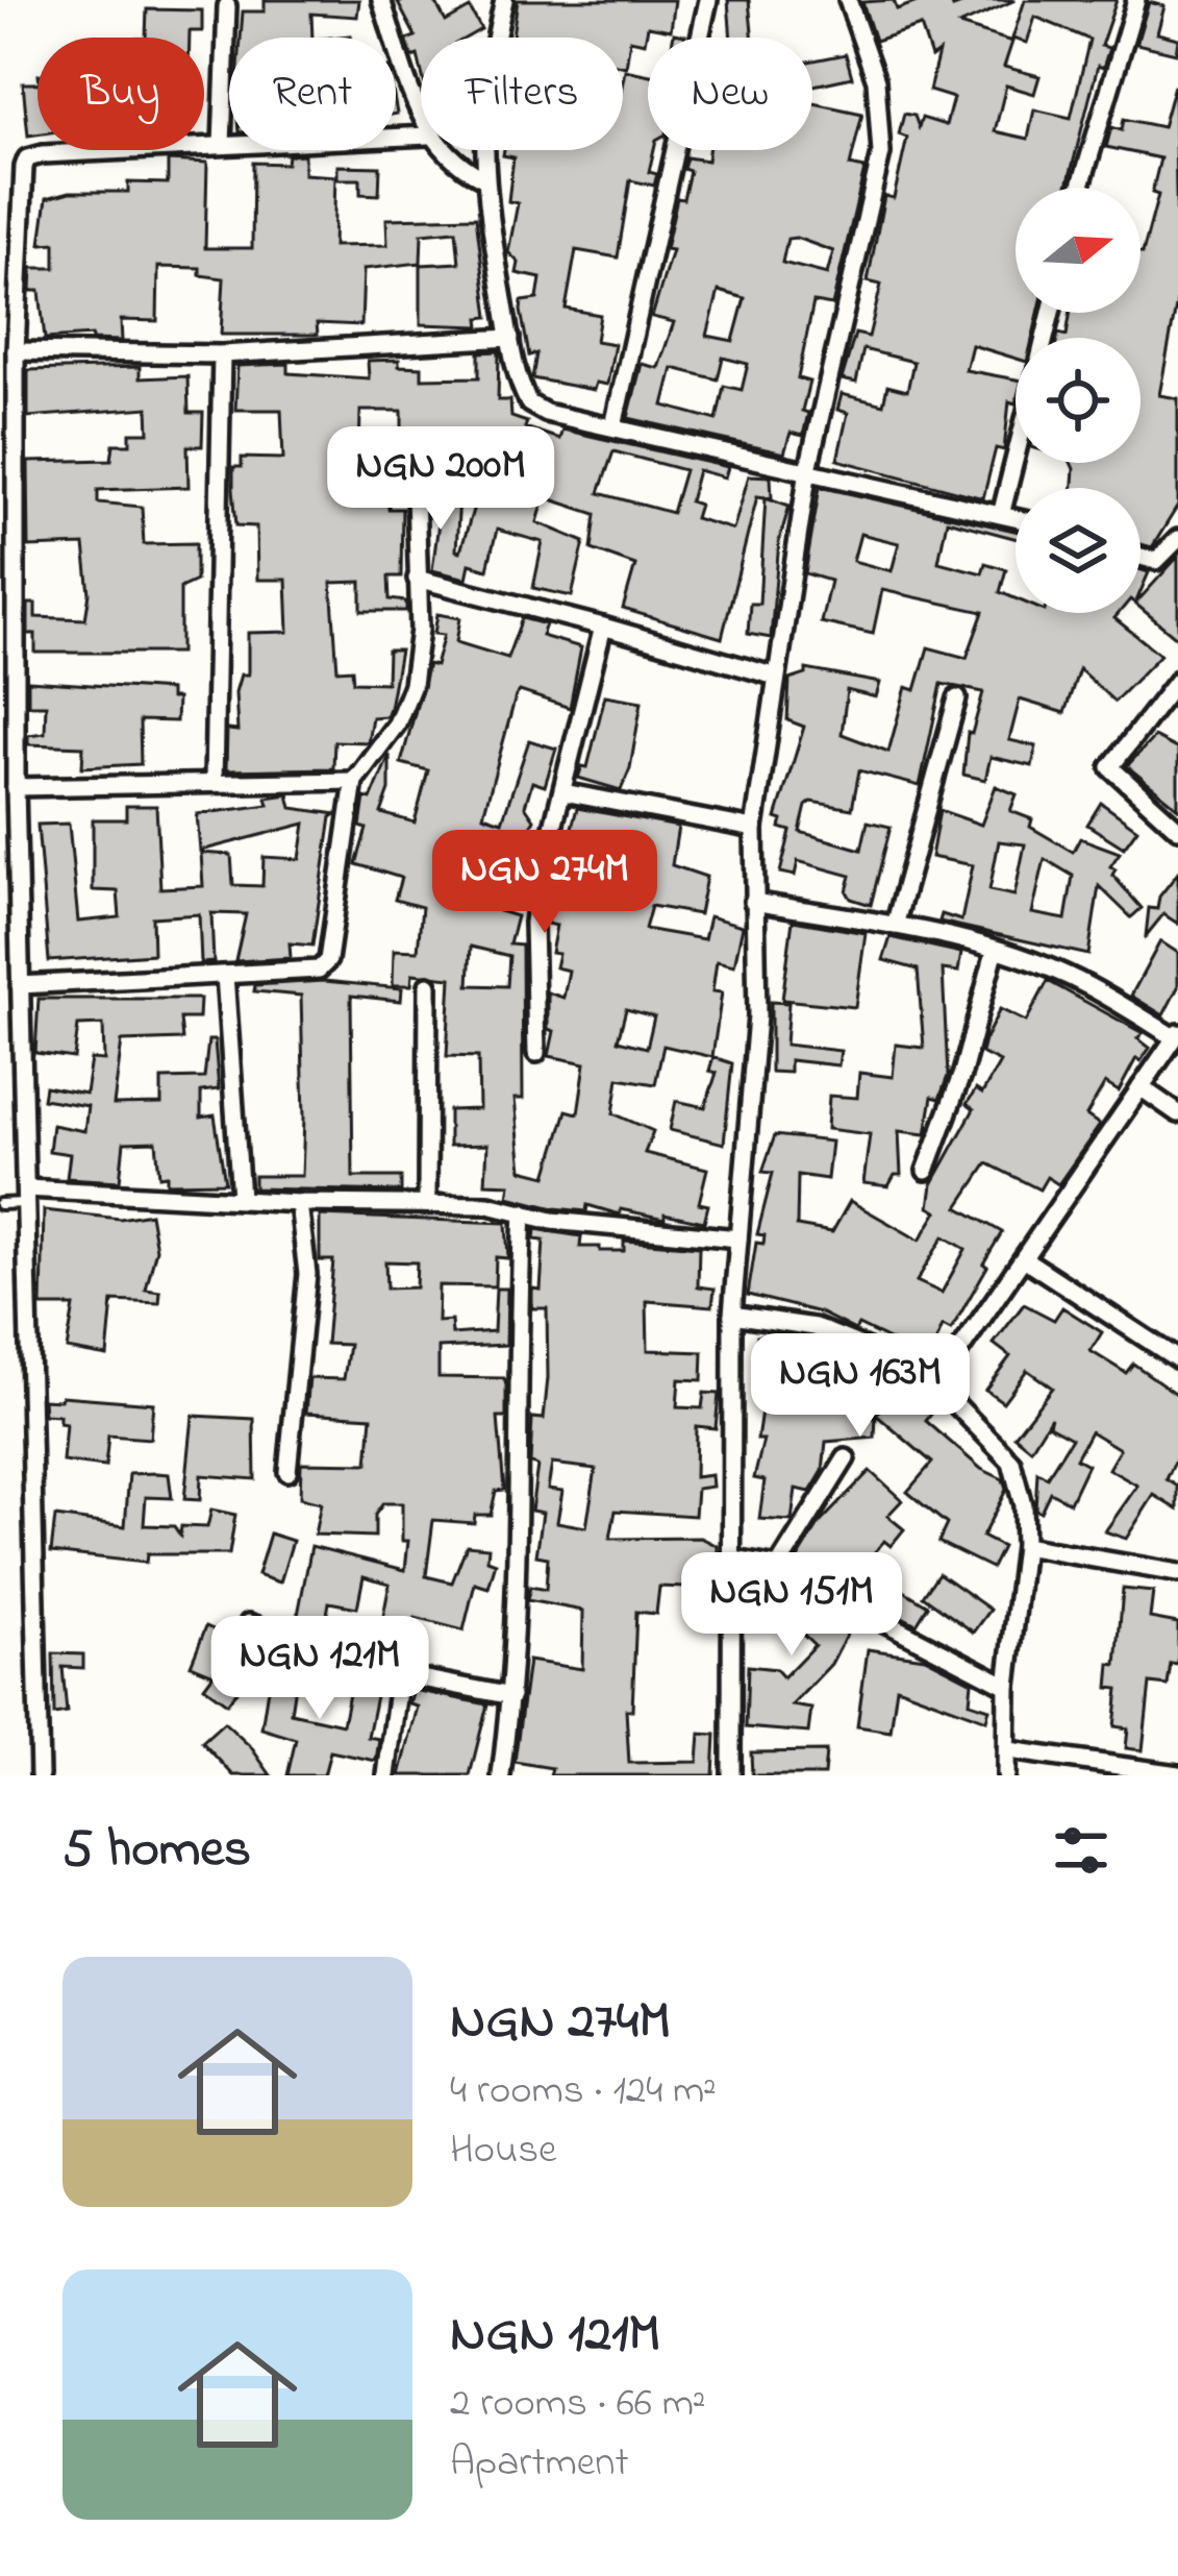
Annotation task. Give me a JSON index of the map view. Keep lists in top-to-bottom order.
{
  "north": "right",
  "page": {
    "chip": [
      "Buy",
      "Rent",
      "Filters",
      "New"
    ],
    "price": [
      "NGN 200M",
      "NGN 274M",
      "NGN 163M",
      "NGN 151M",
      "NGN 121M"
    ],
    "heading": "5 homes",
    "list": [
      {
        "name": "NGN 274M",
        "note": "4 rooms · 124 m² · House"
      },
      {
        "name": "NGN 121M",
        "note": "2 rooms · 66 m² · Apartment"
      }
    ]
  }
}
